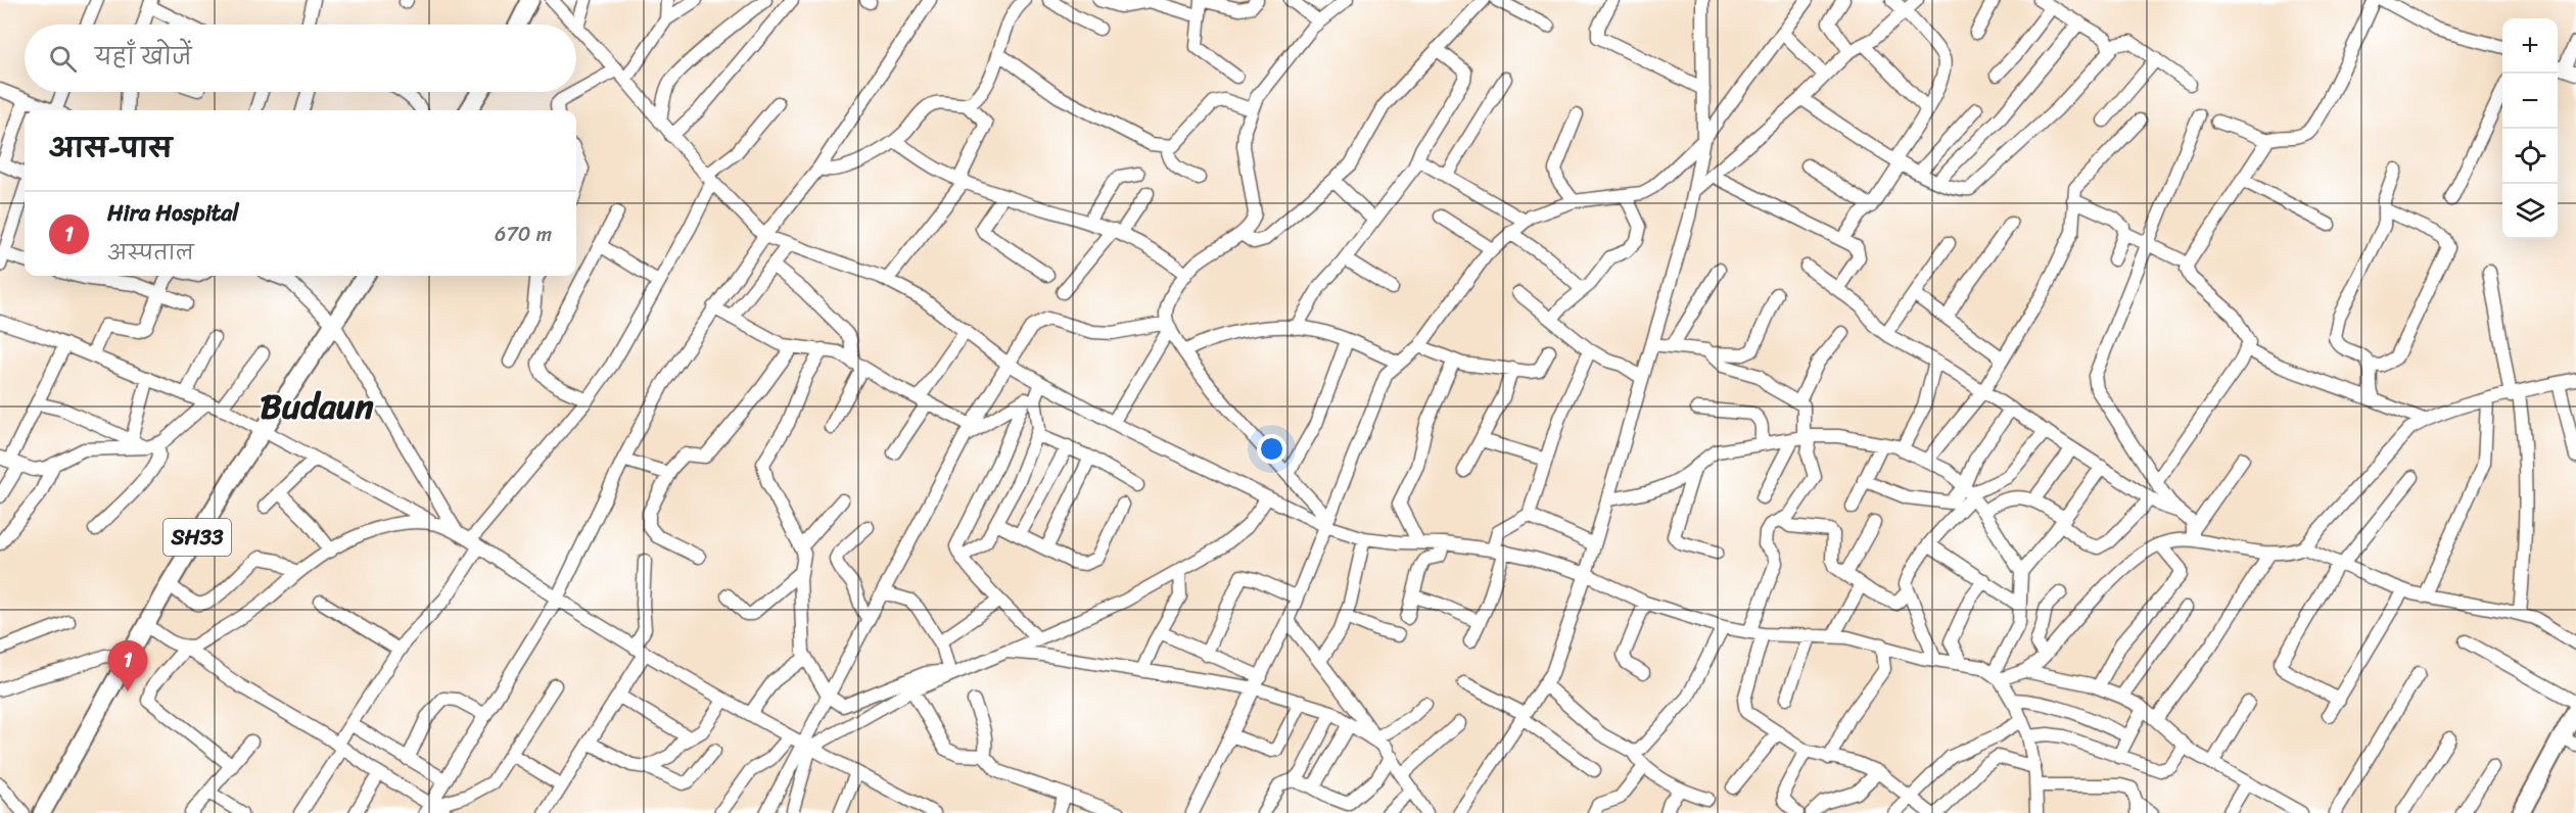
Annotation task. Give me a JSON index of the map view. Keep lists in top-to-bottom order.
{
  "streets": {
    "main road": ["SH33"]
  },
  "districts": ["Budaun"],
  "page": {
    "map_buttons": ["+", "−"],
    "search": "यहाँ खोजें",
    "heading": "आस-पास",
    "list": [
      {
        "mark": "1",
        "name": "Hira Hospital",
        "note": "अस्पताल",
        "value": "670 m"
      }
    ],
    "pins": "1"
  }
}
